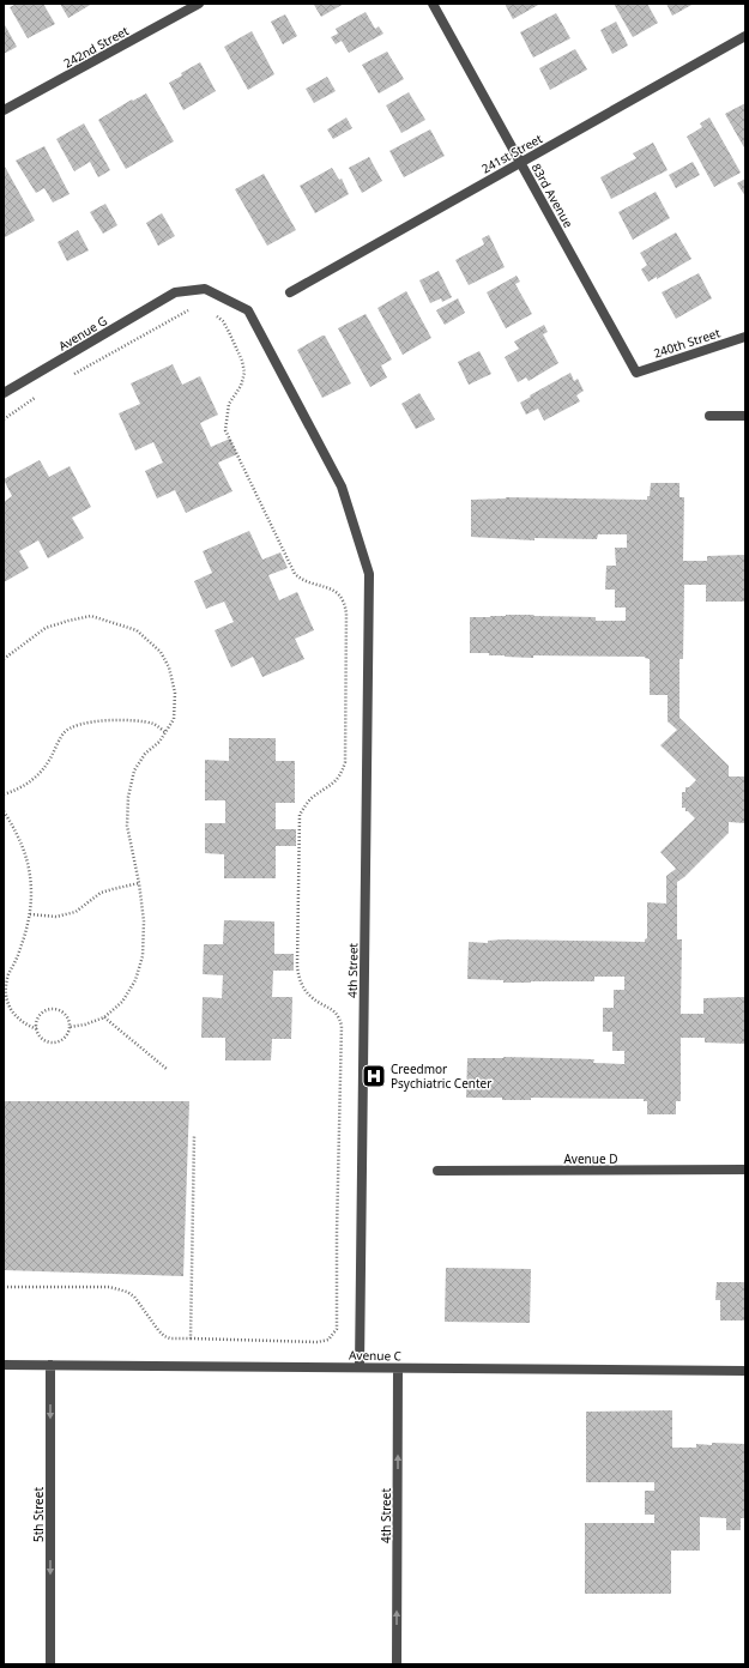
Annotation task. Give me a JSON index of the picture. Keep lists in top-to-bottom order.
{
  "streets": {
    "street": [
      "242nd Street",
      "241st Street",
      "83rd Avenue",
      "Avenue G",
      "240th Street",
      "4th Street",
      "Avenue D",
      "Avenue C",
      "5th Street"
    ]
  },
  "crossings": [
    ["241st Street", "83rd Avenue"],
    ["83rd Avenue", "240th Street"],
    ["Avenue G", "4th Street"],
    ["4th Street", "Avenue C"],
    ["Avenue C", "5th Street"]
  ],
  "one_way": ["5th Street"],
  "places": {
    "hospital": ["Creedmor Psychiatric Center"]
  }
}
